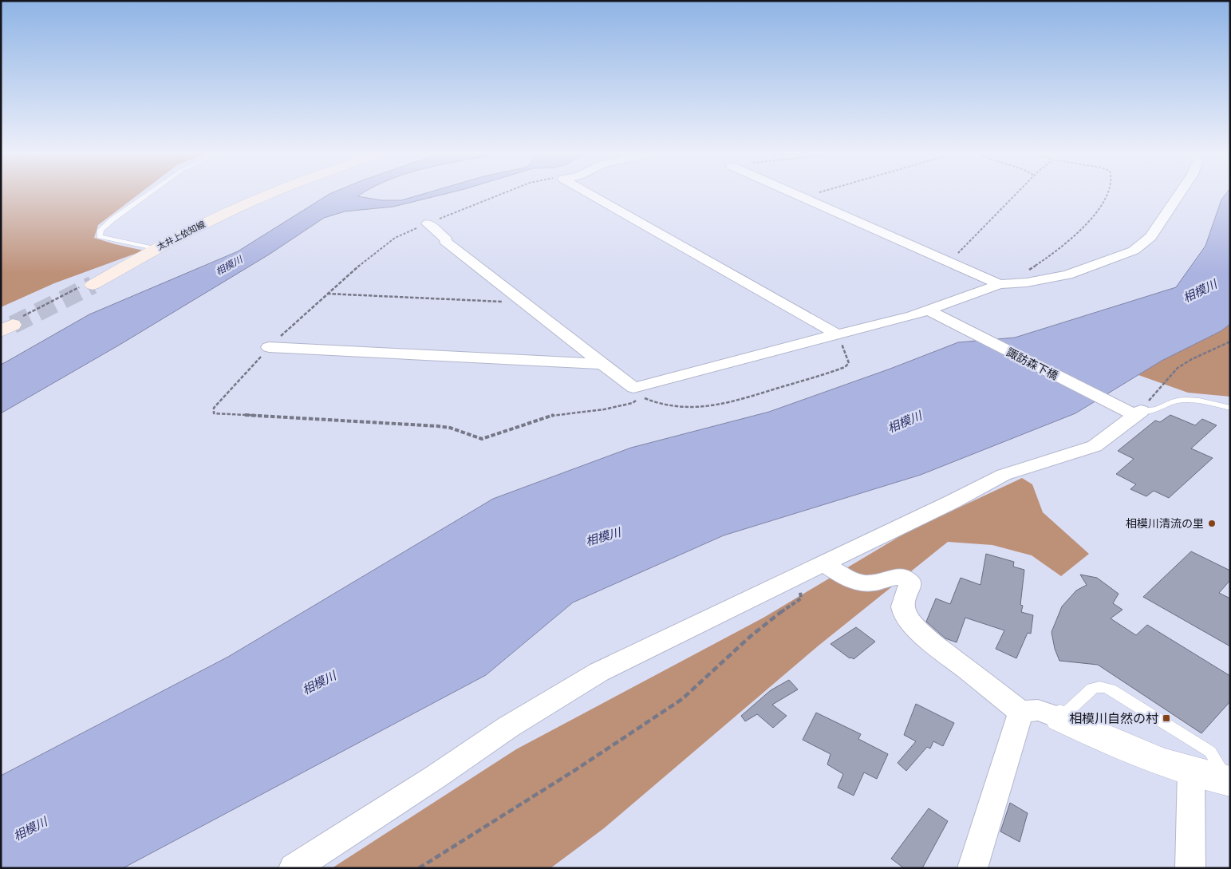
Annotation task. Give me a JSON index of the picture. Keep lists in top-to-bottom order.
{
  "streets": {
    "main road": ["太井上依知線"],
    "street": ["諏訪森下橋"]
  },
  "water": ["相模川"],
  "places": {
    "other": ["相模川清流の里"],
    "transit": ["相模川自然の村"]
  }
}
